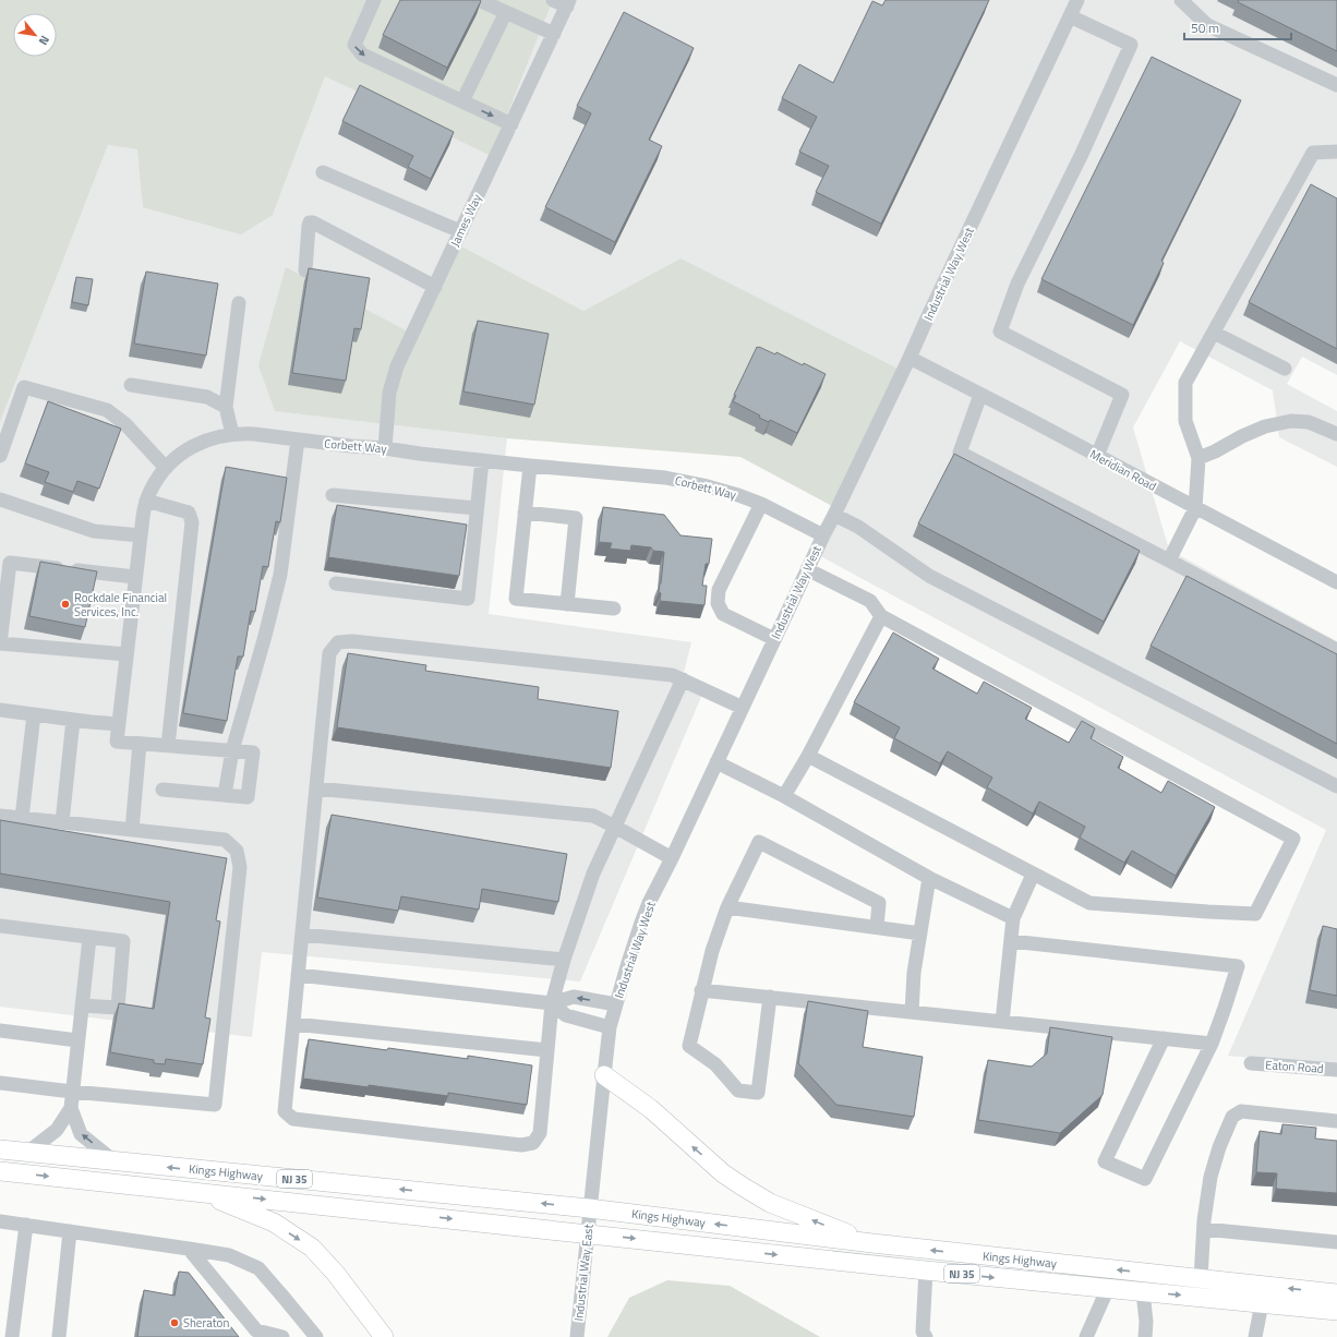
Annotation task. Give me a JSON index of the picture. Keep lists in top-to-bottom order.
{
  "streets": {
    "main road": ["Kings Highway", "NJ 35"],
    "street": [
      "James Way",
      "Industrial Way West",
      "Corbett Way",
      "Meridian Road",
      "Eaton Road",
      "Industrial Way East"
    ]
  },
  "crossings": [
    ["James Way", "Corbett Way"],
    ["Industrial Way West", "Corbett Way"],
    ["Industrial Way West", "Meridian Road"],
    ["Industrial Way West", "Kings Highway"],
    ["Industrial Way West", "Industrial Way East"],
    ["Kings Highway", "Industrial Way East"]
  ],
  "places": ["Rockdale Financial Services, Inc.", "Sheraton"],
  "scale_bar": "50 m",
  "north": "bottom right"
}
